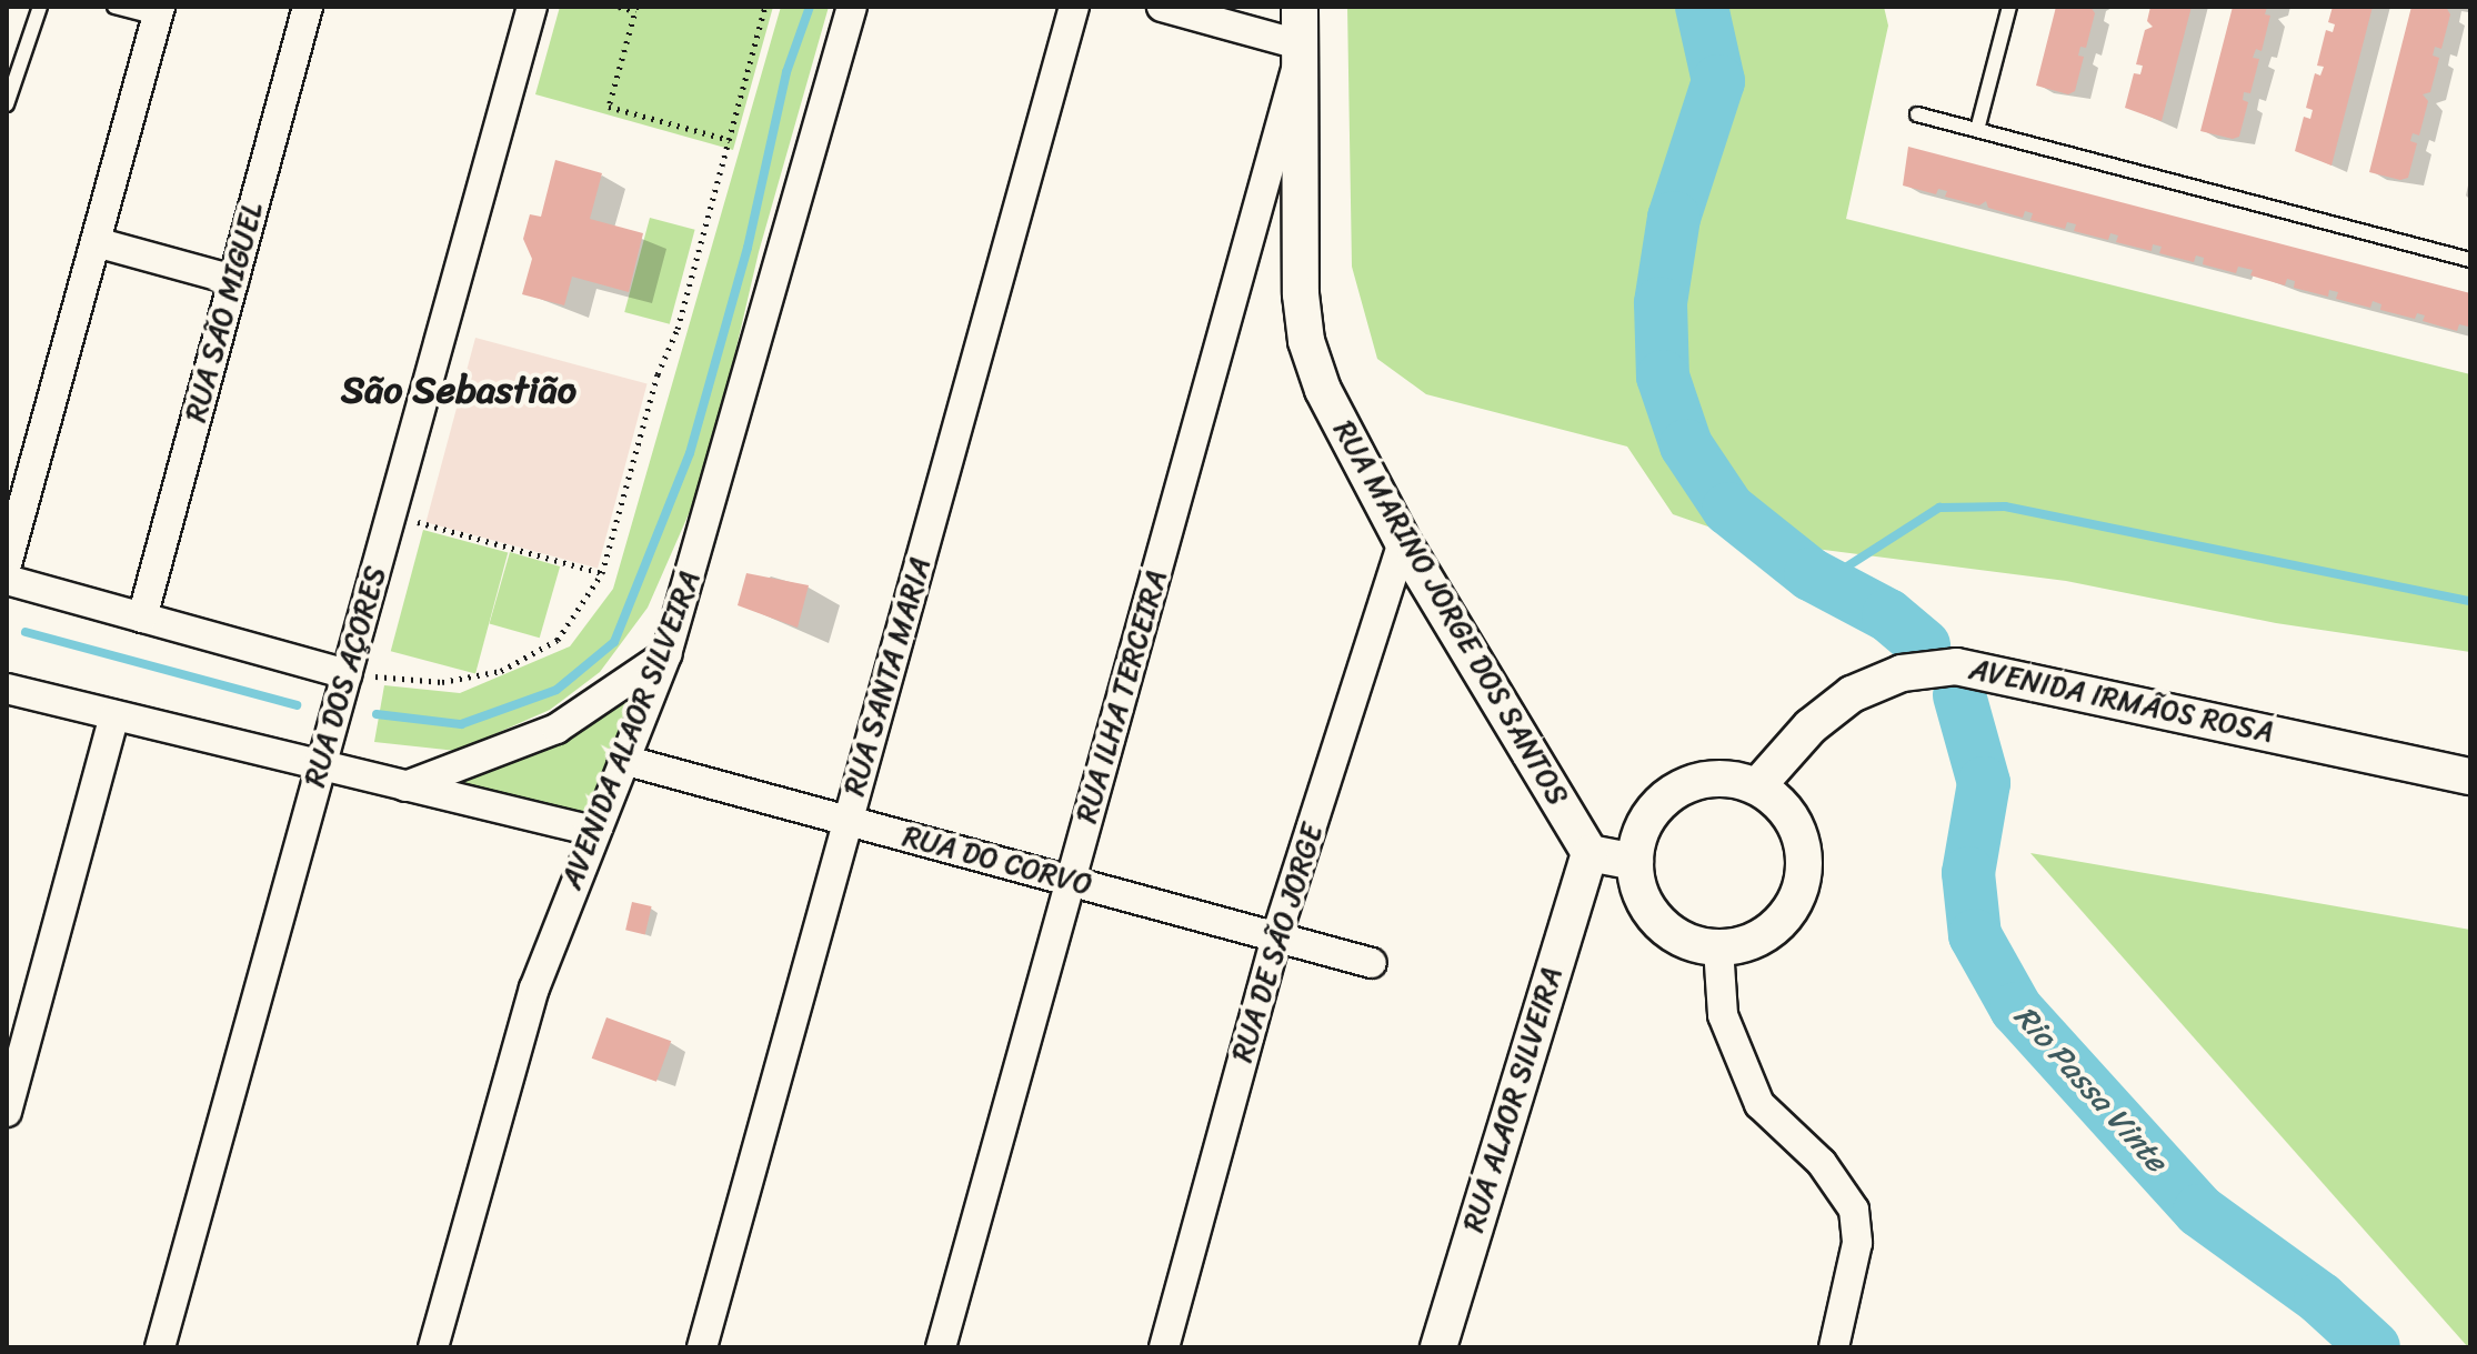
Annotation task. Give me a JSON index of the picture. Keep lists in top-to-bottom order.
{
  "streets": {
    "street": [
      "RUA SÃO MIGUEL",
      "RUA MARINO JORGE DOS SANTOS",
      "RUA DOS AÇORES",
      "RUA SANTA MARIA",
      "RUA ILHA TERCEIRA",
      "AVENIDA IRMÃOS ROSA",
      "AVENIDA ALAOR SILVEIRA",
      "RUA DO CORVO",
      "RUA DE SÃO JORGE",
      "RUA ALAOR SILVEIRA"
    ]
  },
  "crossings": [
    ["RUA MARINO JORGE DOS SANTOS", "RUA ILHA TERCEIRA"],
    ["RUA MARINO JORGE DOS SANTOS", "RUA DE SÃO JORGE"],
    ["RUA MARINO JORGE DOS SANTOS", "RUA ALAOR SILVEIRA"],
    ["RUA SANTA MARIA", "RUA DO CORVO"],
    ["RUA ILHA TERCEIRA", "RUA DO CORVO"],
    ["AVENIDA ALAOR SILVEIRA", "RUA DO CORVO"],
    ["RUA DO CORVO", "RUA DE SÃO JORGE"]
  ],
  "districts": ["São Sebastião"],
  "water": ["Rio Passa Vinte"]
}
